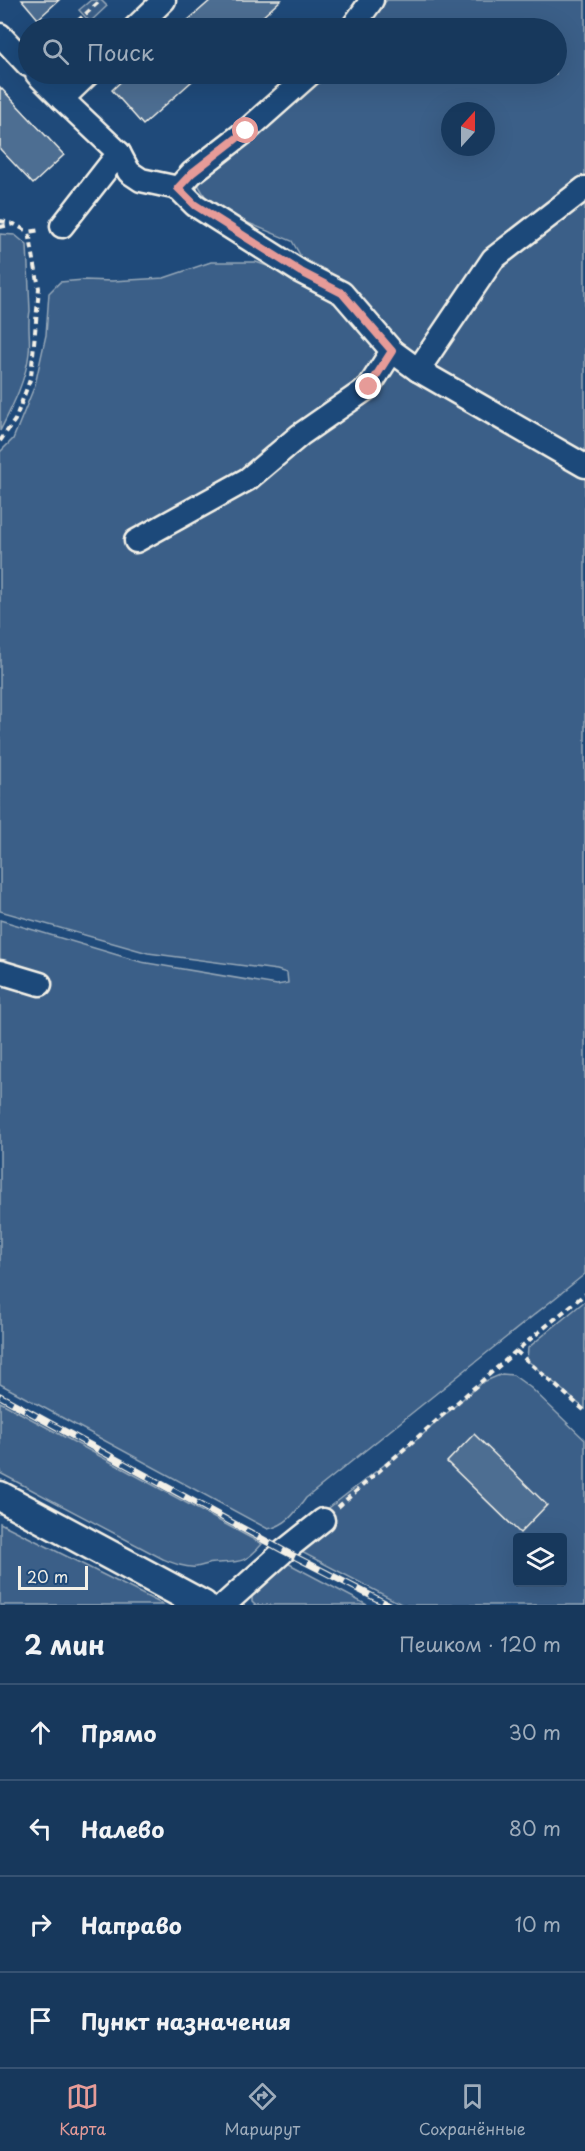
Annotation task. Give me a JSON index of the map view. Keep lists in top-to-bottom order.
{
  "scale_bar": "20 m",
  "north": "top",
  "page": {
    "search": "Поиск",
    "scale": "20 m",
    "heading": ["2 мин", "Пешком · 120 m"],
    "list": [
      ["Прямо", "30 m"],
      ["Налево", "80 m"],
      ["Направо", "10 m"],
      "Пункт назначения"
    ],
    "nav": ["Карта", "Маршрут", "Сохранённые"]
  }
}
